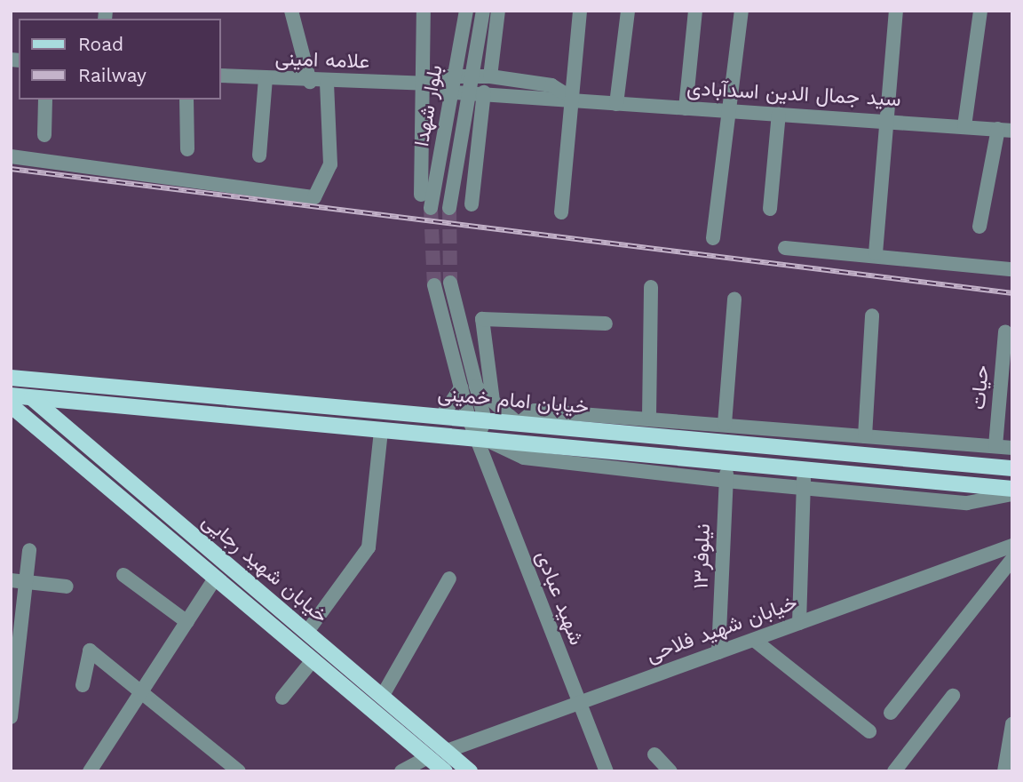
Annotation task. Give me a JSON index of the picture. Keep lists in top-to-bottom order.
{
  "streets": {
    "main road": ["خیابان امام خمینی", "خیابان شهید رجایی"],
    "street": [
      "علامه امینی",
      "سید جمال الدین اسدآبادی",
      "بلوار شهدا",
      "حیات",
      "نیلوفر۱۳",
      "شهید عبادی",
      "خیابان شهید فلاحی"
    ]
  },
  "crossings": [
    ["علامه امینی", "سید جمال الدین اسدآبادی"],
    ["خیابان امام خمینی", "نیلوفر۱۳"],
    ["خیابان امام خمینی", "خیابان شهید رجایی"],
    ["خیابان امام خمینی", "شهید عبادی"],
    ["نیلوفر۱۳", "خیابان شهید فلاحی"],
    ["خیابان شهید رجایی", "خیابان شهید فلاحی"],
    ["شهید عبادی", "خیابان شهید فلاحی"]
  ],
  "legend": ["Road", "Railway"]
}
